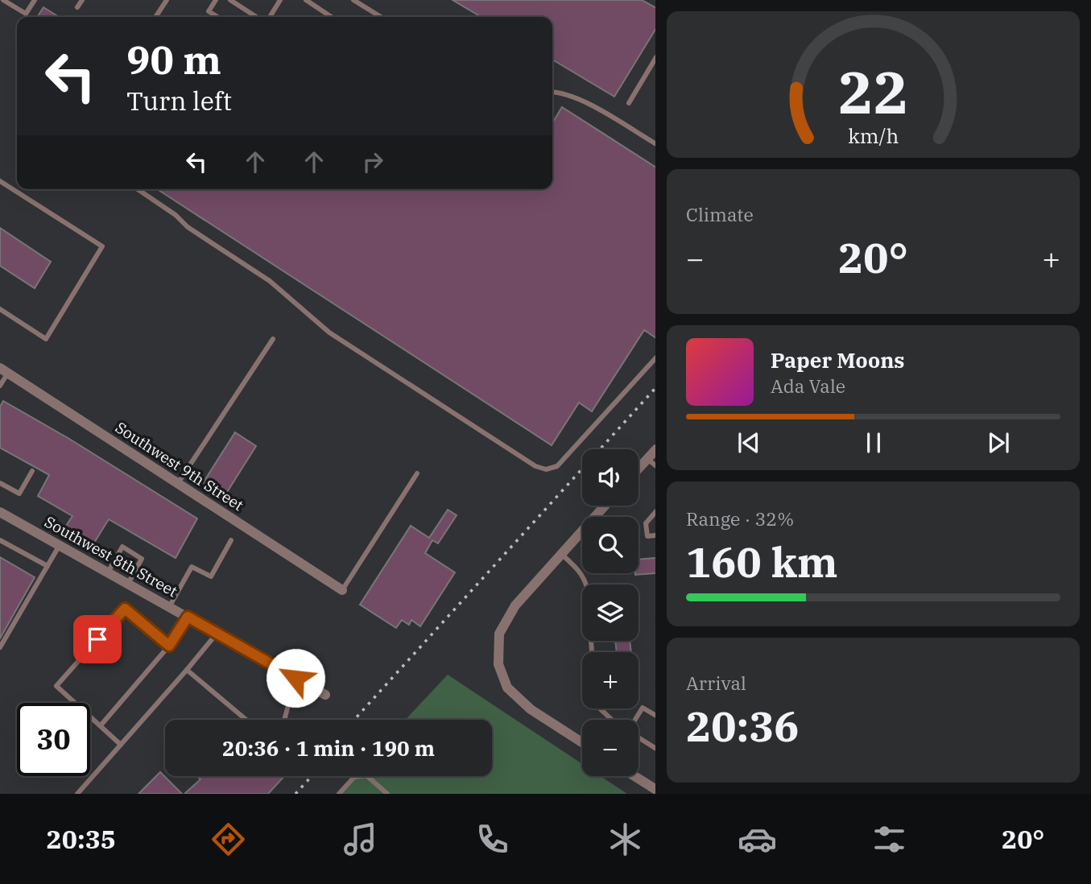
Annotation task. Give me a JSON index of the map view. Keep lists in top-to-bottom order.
{
  "streets": {
    "street": ["Southwest 9th Street", "Southwest 8th Street"]
  },
  "page": {
    "turn": ["90 m", "Turn left"],
    "tile": [
      "Climate",
      ["Range · 32%", "160 km"],
      ["Arrival", "20:36"]
    ],
    "heat": ["−", "20°", "+"],
    "song": ["Paper Moons", "Ada Vale"],
    "map_buttons": ["+", "−"],
    "limit": "30",
    "trip": "20:36 · 1 min · 190 m",
    "tabs": ["20:35", "20°"],
    "gauge": ["22", "km/h"]
  }
}
